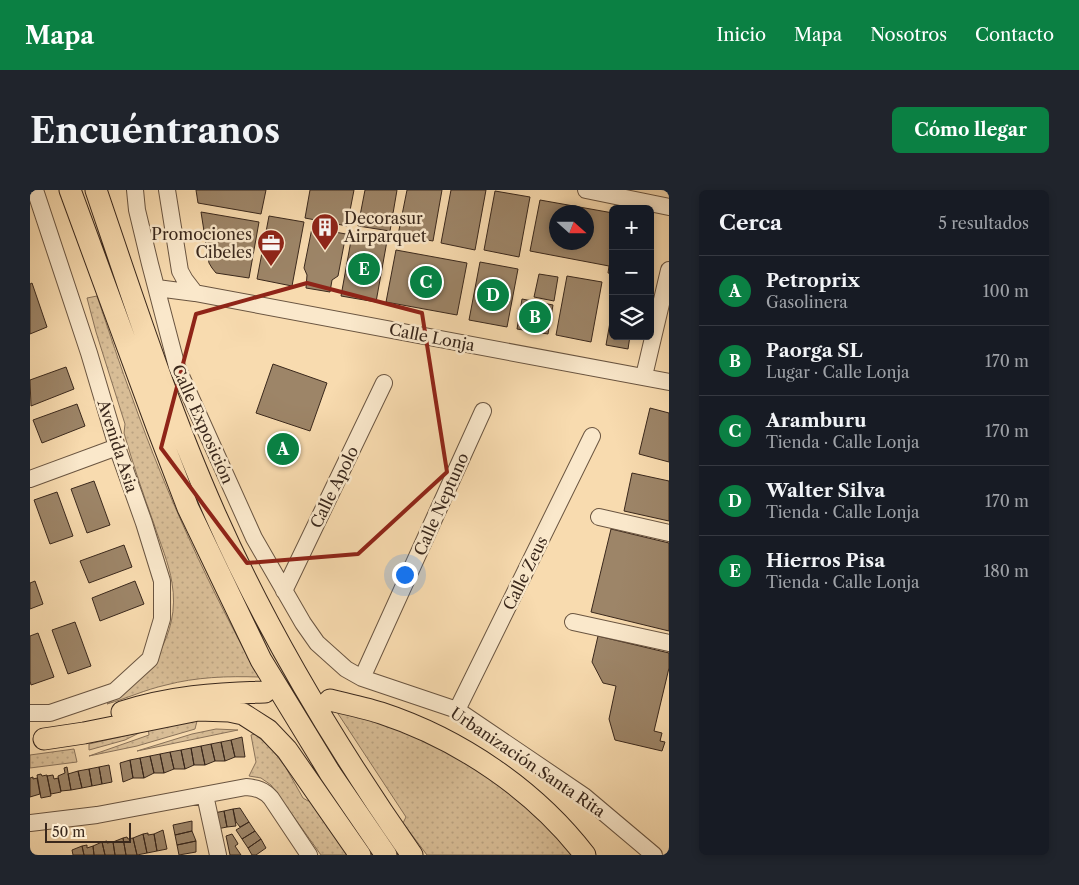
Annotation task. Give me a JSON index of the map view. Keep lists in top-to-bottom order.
{
  "streets": {
    "street": [
      "Calle Lonja",
      "Calle Exposición",
      "Avenida Asia",
      "Calle Apolo",
      "Calle Neptuno",
      "Calle Zeus",
      "Urbanización Santa Rita"
    ]
  },
  "crossings": [
    ["Calle Lonja", "Calle Exposición"],
    ["Calle Exposición", "Calle Apolo"],
    ["Calle Exposición", "Urbanización Santa Rita"],
    ["Calle Apolo", "Urbanización Santa Rita"],
    ["Calle Neptuno", "Urbanización Santa Rita"],
    ["Calle Zeus", "Urbanización Santa Rita"]
  ],
  "places": {
    "building": ["Decorasur Airparquet"],
    "office": ["Promociones Cibeles"]
  },
  "scale_bar": "50 m",
  "north": "right",
  "page": {
    "header": "Mapa",
    "nav": [
      "Inicio",
      "Mapa",
      "Nosotros",
      "Contacto"
    ],
    "buttons": "Cómo llegar",
    "title": "Encuéntranos",
    "heading": ["Cerca", "5 resultados"],
    "map_buttons": ["+", "−"],
    "pins": [
      "E",
      "C",
      "D",
      "B",
      "A"
    ],
    "list": [
      {
        "mark": "A",
        "name": "Petroprix",
        "note": "Gasolinera",
        "value": "100 m"
      },
      {
        "mark": "B",
        "name": "Paorga SL",
        "note": "Lugar · Calle Lonja",
        "value": "170 m"
      },
      {
        "mark": "C",
        "name": "Aramburu",
        "note": "Tienda · Calle Lonja",
        "value": "170 m"
      },
      {
        "mark": "D",
        "name": "Walter Silva",
        "note": "Tienda · Calle Lonja",
        "value": "170 m"
      },
      {
        "mark": "E",
        "name": "Hierros Pisa",
        "note": "Tienda · Calle Lonja",
        "value": "180 m"
      }
    ],
    "scale": "50 m"
  }
}
